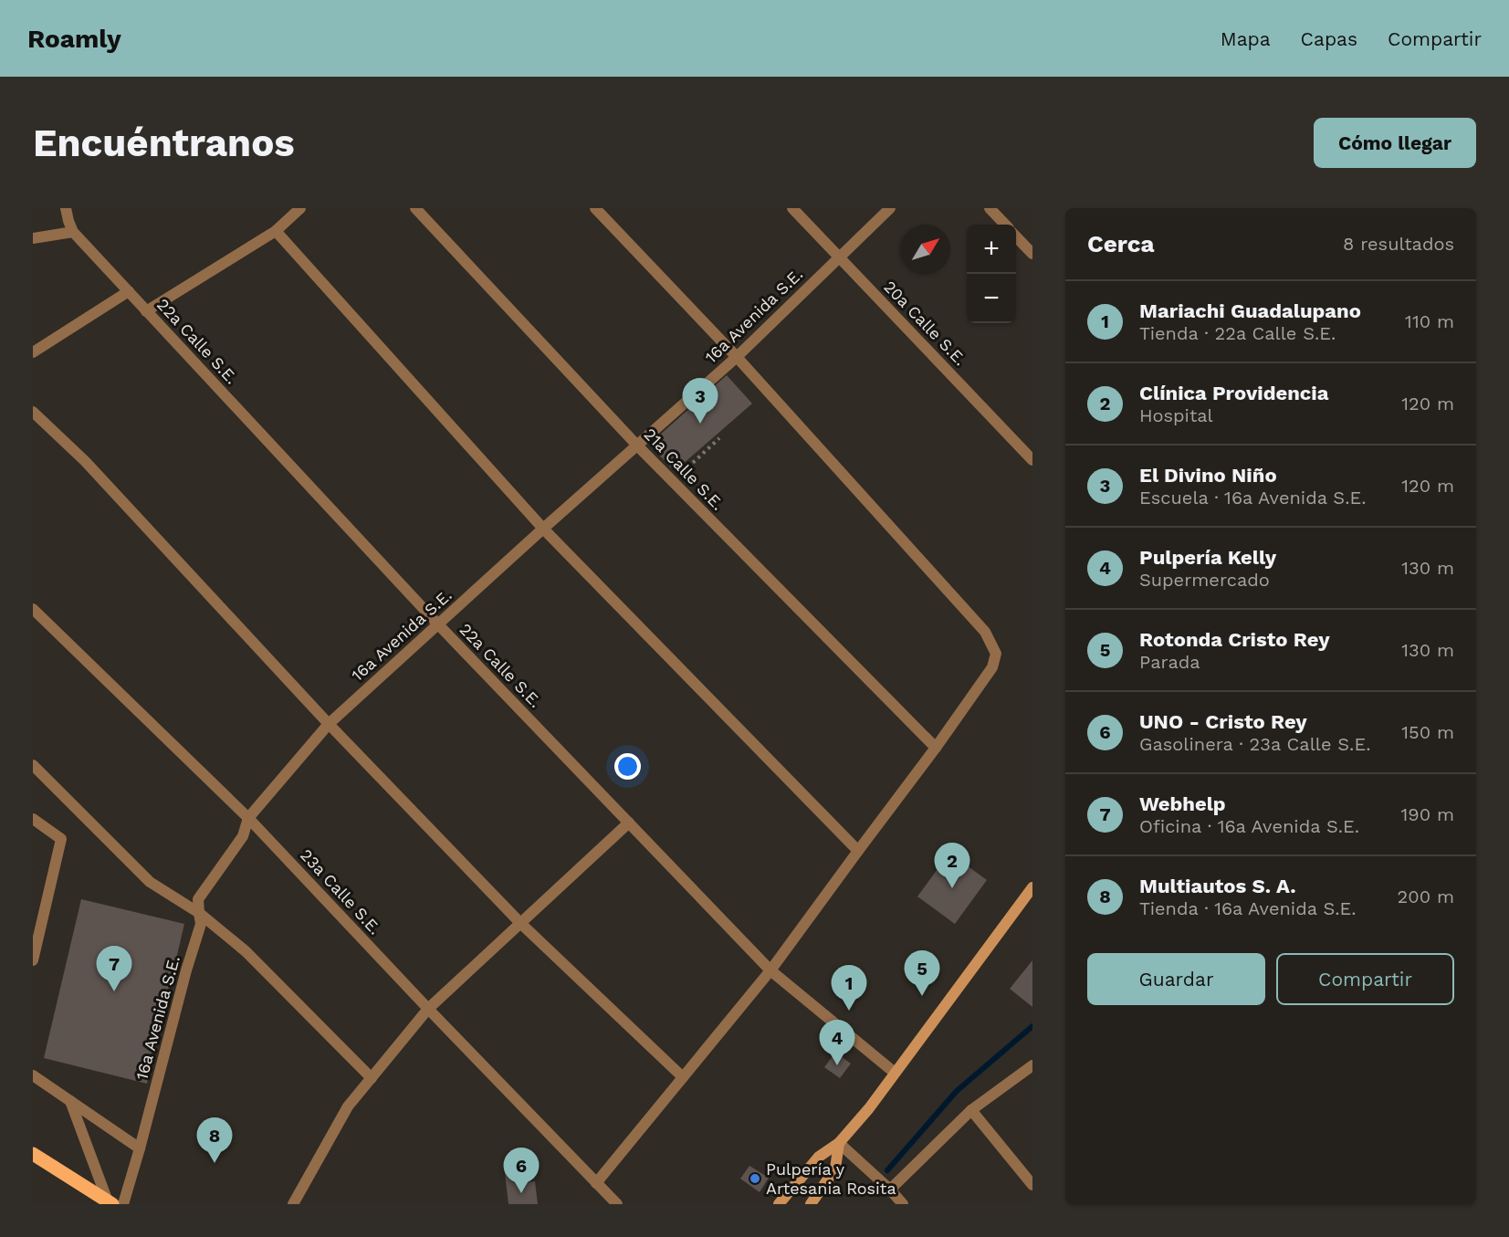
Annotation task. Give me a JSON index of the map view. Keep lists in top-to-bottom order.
{
  "streets": {
    "street": [
      "16a Avenida S.E.",
      "20a Calle S.E.",
      "22a Calle S.E.",
      "21a Calle S.E.",
      "23a Calle S.E."
    ]
  },
  "crossings": [
    ["16a Avenida S.E.", "20a Calle S.E."],
    ["16a Avenida S.E.", "22a Calle S.E."],
    ["16a Avenida S.E.", "21a Calle S.E."],
    ["16a Avenida S.E.", "23a Calle S.E."]
  ],
  "places": ["Pulpería y Artesania Rosita"],
  "north": "top right",
  "page": {
    "header": "Roamly",
    "nav": ["Mapa", "Capas", "Compartir"],
    "buttons": [
      "Cómo llegar",
      ["Guardar", "Compartir"]
    ],
    "title": "Encuéntranos",
    "heading": ["Cerca", "8 resultados"],
    "map_buttons": ["+", "−"],
    "list": [
      {
        "mark": "1",
        "name": "Mariachi Guadalupano",
        "note": "Tienda · 22a Calle S.E.",
        "value": "110 m"
      },
      {
        "mark": "2",
        "name": "Clínica Providencia",
        "note": "Hospital",
        "value": "120 m"
      },
      {
        "mark": "3",
        "name": "El Divino Niño",
        "note": "Escuela · 16a Avenida S.E.",
        "value": "120 m"
      },
      {
        "mark": "4",
        "name": "Pulpería Kelly",
        "note": "Supermercado",
        "value": "130 m"
      },
      {
        "mark": "5",
        "name": "Rotonda Cristo Rey",
        "note": "Parada",
        "value": "130 m"
      },
      {
        "mark": "6",
        "name": "UNO - Cristo Rey",
        "note": "Gasolinera · 23a Calle S.E.",
        "value": "150 m"
      },
      {
        "mark": "7",
        "name": "Webhelp",
        "note": "Oficina · 16a Avenida S.E.",
        "value": "190 m"
      },
      {
        "mark": "8",
        "name": "Multiautos S. A.",
        "note": "Tienda · 16a Avenida S.E.",
        "value": "200 m"
      }
    ],
    "pins": [
      "3",
      "2",
      "7",
      "5",
      "1",
      "4",
      "8",
      "6"
    ]
  }
}
